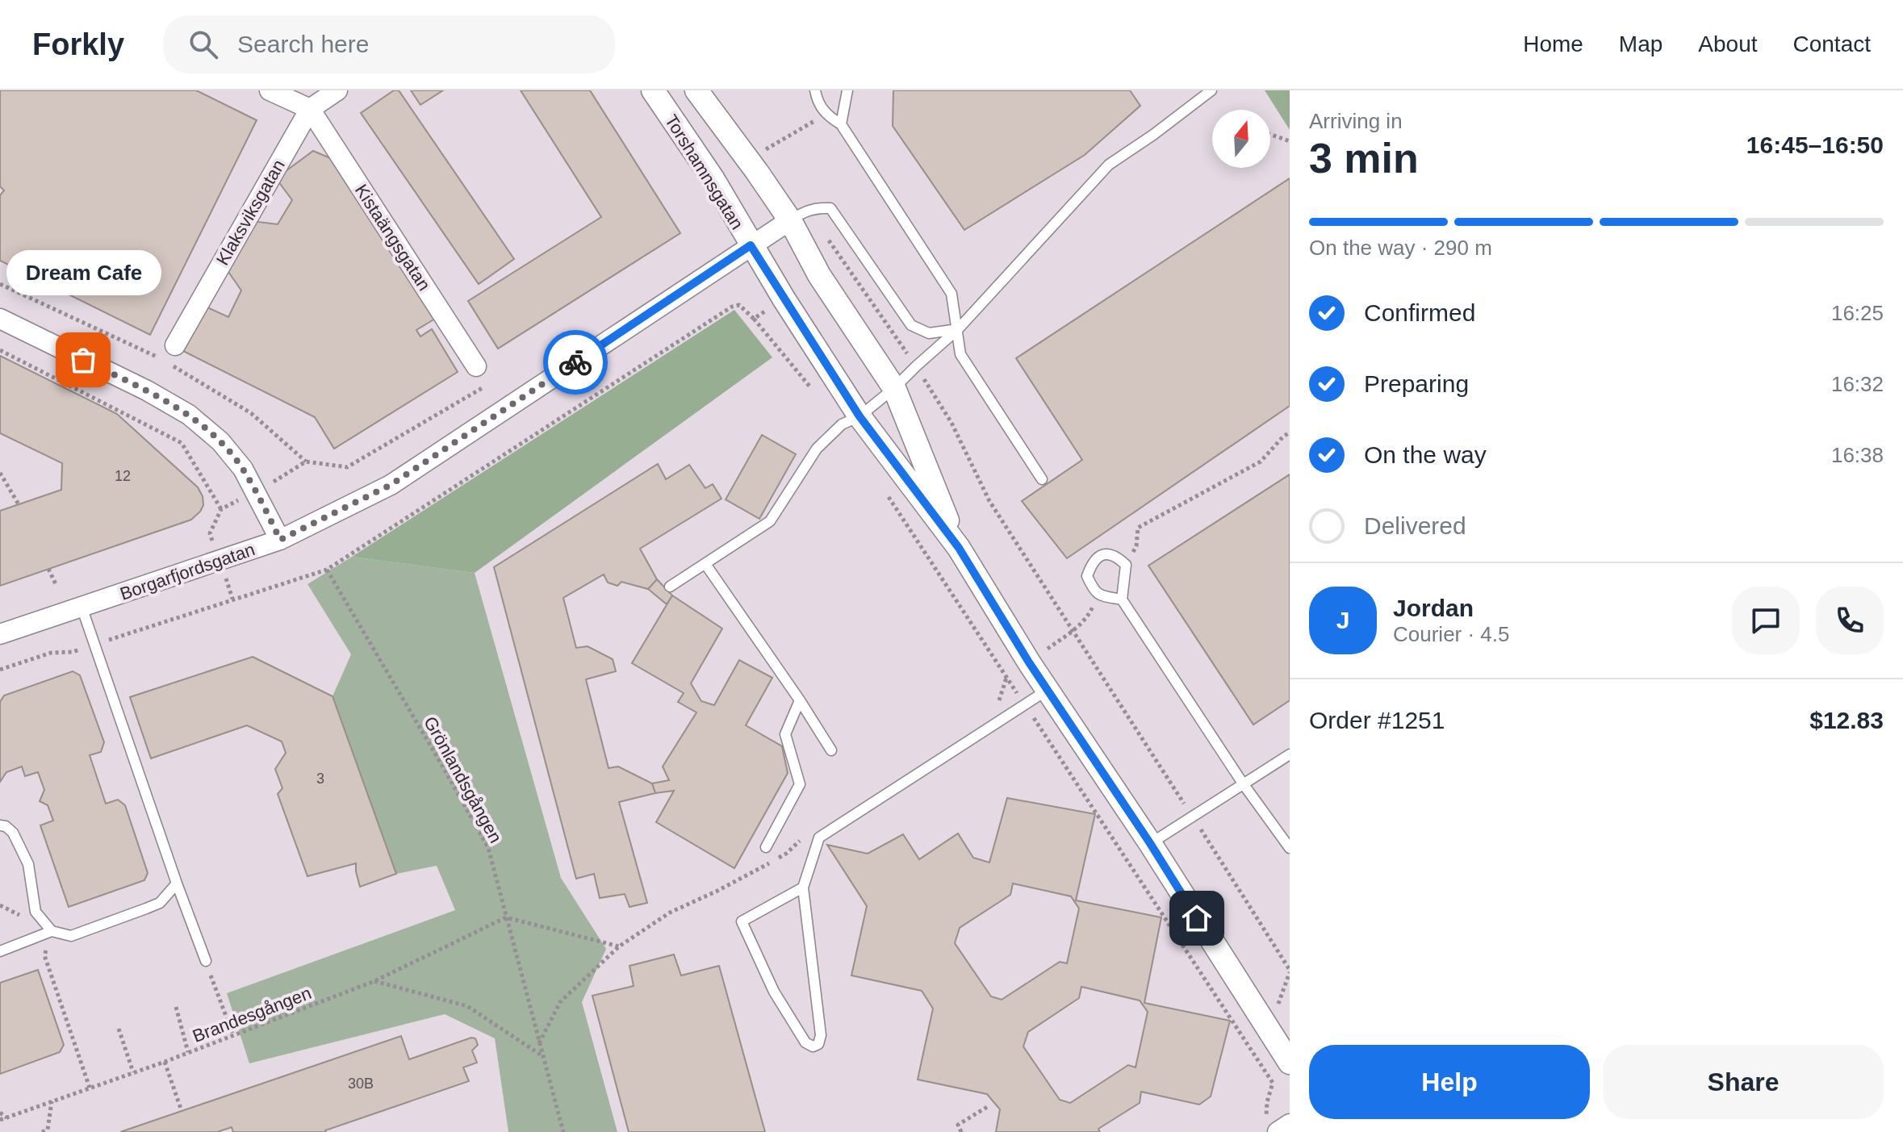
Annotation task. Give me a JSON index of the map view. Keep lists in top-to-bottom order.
{
  "streets": {
    "street": [
      "Torshamnsgatan",
      "Klaksviksgatan",
      "Kistaängsgatan",
      "Borgarfjordsgatan"
    ],
    "path": ["Grönlandsgången", "Brandesgången"]
  },
  "crossings": [
    ["Torshamnsgatan", "Borgarfjordsgatan"],
    ["Klaksviksgatan", "Kistaängsgatan"],
    ["Grönlandsgången", "Brandesgången"]
  ],
  "places": ["Dream Cafe"],
  "house_numbers": ["12", "3", "30B"],
  "north": "top",
  "page": {
    "header": "Forkly",
    "search": "Search here",
    "nav": [
      "Home",
      "Map",
      "About",
      "Contact"
    ],
    "heading": ["3 min", "Arriving in", "16:45–16:50"],
    "panel": [
      "Jordan",
      "Courier · 4.5",
      "Order #1251",
      "$12.83"
    ],
    "bar": "On the way · 290 m",
    "bubble": "Dream Cafe",
    "list": [
      ["Confirmed", "16:25"],
      ["Preparing", "16:32"],
      ["On the way", "16:38"],
      "Delivered"
    ],
    "round": "J",
    "buttons": ["Help", "Share"]
  }
}
